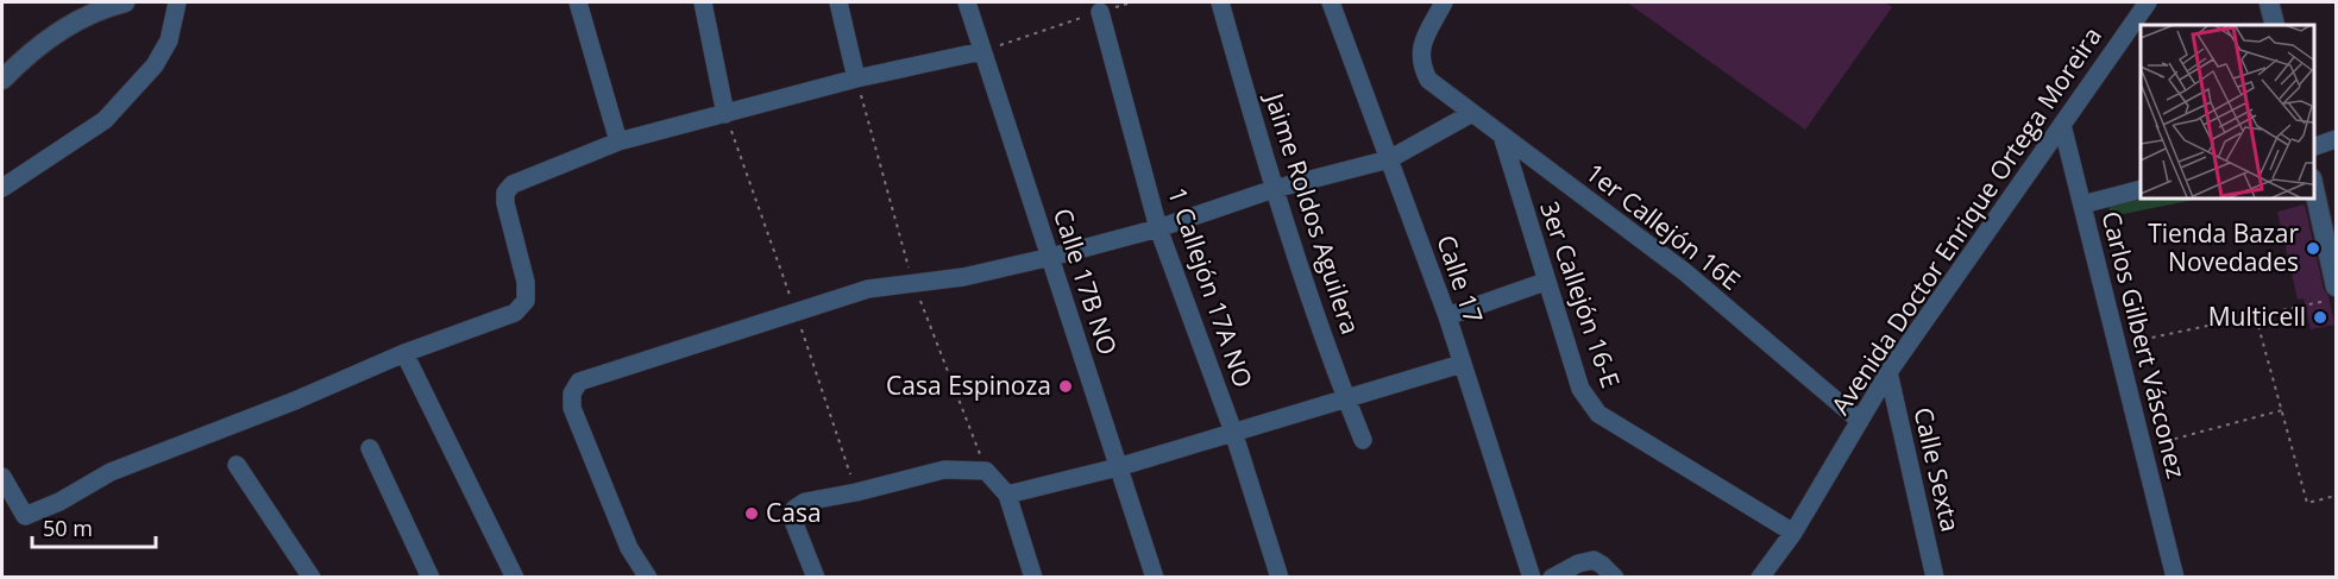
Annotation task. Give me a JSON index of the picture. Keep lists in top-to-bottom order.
{
  "streets": {
    "street": [
      "Jaime Roldos Aguilera",
      "Avenida Doctor Enrique Ortega Moreira",
      "1er Callejón 16E",
      "Calle 17",
      "Calle 17B NO",
      "1 Callejón 17A NO",
      "3er Callejón 16-E",
      "Carlos Gilbert Vásconez",
      "Calle Sexta"
    ]
  },
  "crossings": [
    ["Avenida Doctor Enrique Ortega Moreira", "1er Callejón 16E"],
    ["Avenida Doctor Enrique Ortega Moreira", "3er Callejón 16-E"],
    ["Avenida Doctor Enrique Ortega Moreira", "Carlos Gilbert Vásconez"],
    ["Avenida Doctor Enrique Ortega Moreira", "Calle Sexta"],
    ["1er Callejón 16E", "3er Callejón 16-E"]
  ],
  "places": [
    "Tienda Bazar Novedades",
    "Multicell",
    "Casa Espinoza",
    "Casa"
  ],
  "scale_bar": "50 m"
}
